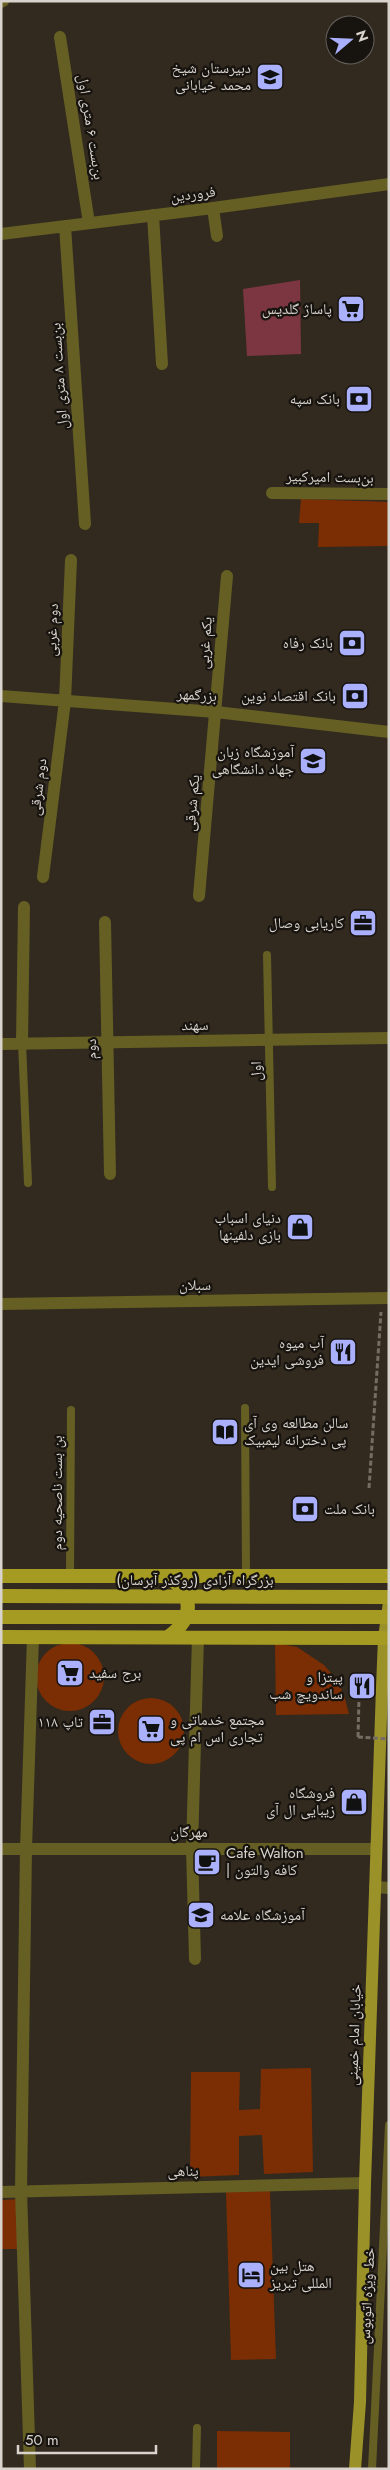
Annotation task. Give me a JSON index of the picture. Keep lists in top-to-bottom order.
{
  "streets": {
    "highway": ["بزرگراه آزادی (روگذر آبرسان)"],
    "main road": ["خیابان امام خمینی"],
    "street": [
      "بن‌بست ۶ متری اول",
      "فروردین",
      "بن‌بست ۸ متری اول",
      "بن‌بست امیرکبیر",
      "دوم غربی",
      "یکم غربی",
      "بزرگمهر",
      "دوم شرقی",
      "یکم شرقی",
      "سهند",
      "دوم",
      "سبلان",
      "مهرگان",
      "پناهی"
    ],
    "lane": ["اول", "بن بست ناصحیه دوم", "خط ویژه اتوبوس"]
  },
  "crossings": [
    ["بن‌بست ۶ متری اول", "فروردین"],
    ["فروردین", "بن‌بست ۸ متری اول"],
    ["دوم غربی", "بزرگمهر"],
    ["دوم غربی", "دوم شرقی"],
    ["یکم غربی", "بزرگمهر"],
    ["یکم غربی", "یکم شرقی"],
    ["بزرگمهر", "دوم شرقی"],
    ["بزرگمهر", "یکم شرقی"],
    ["سهند", "دوم"],
    ["سهند", "اول"],
    ["مهرگان", "خیابان امام خمینی"],
    ["خیابان امام خمینی", "پناهی"]
  ],
  "places": {
    "school or university": ["دبیرستان شیخ محمد خیابانی", "آموزشگاه زبان جهاد دانشگاهی", "آموزشگاه علامه"],
    "supermarket": ["پاساژ گلدیس", "برج سفید", "مجتمع خدماتی و تجاری اس ام پی"],
    "bank": [
      "بانک سپه",
      "بانک رفاه",
      "بانک اقتصاد نوین",
      "بانک ملت"
    ],
    "office": ["کاریابی وصال", "تاپ ۱۱۸"],
    "shop": ["دنیای اسباب بازی دلفینها", "فروشگاه زیبایی ال آی"],
    "restaurant": ["آب میوه فروشی ایدین", "پیتزا و ساندویچ شب"],
    "library": ["سالن مطالعه وی آی پی دخترانه لیمبیک"],
    "cafe": ["Cafe Walton | کافه والتون"],
    "hotel": ["هتل بین المللی تبریز"]
  },
  "scale_bar": "50 m",
  "north": "right"
}
